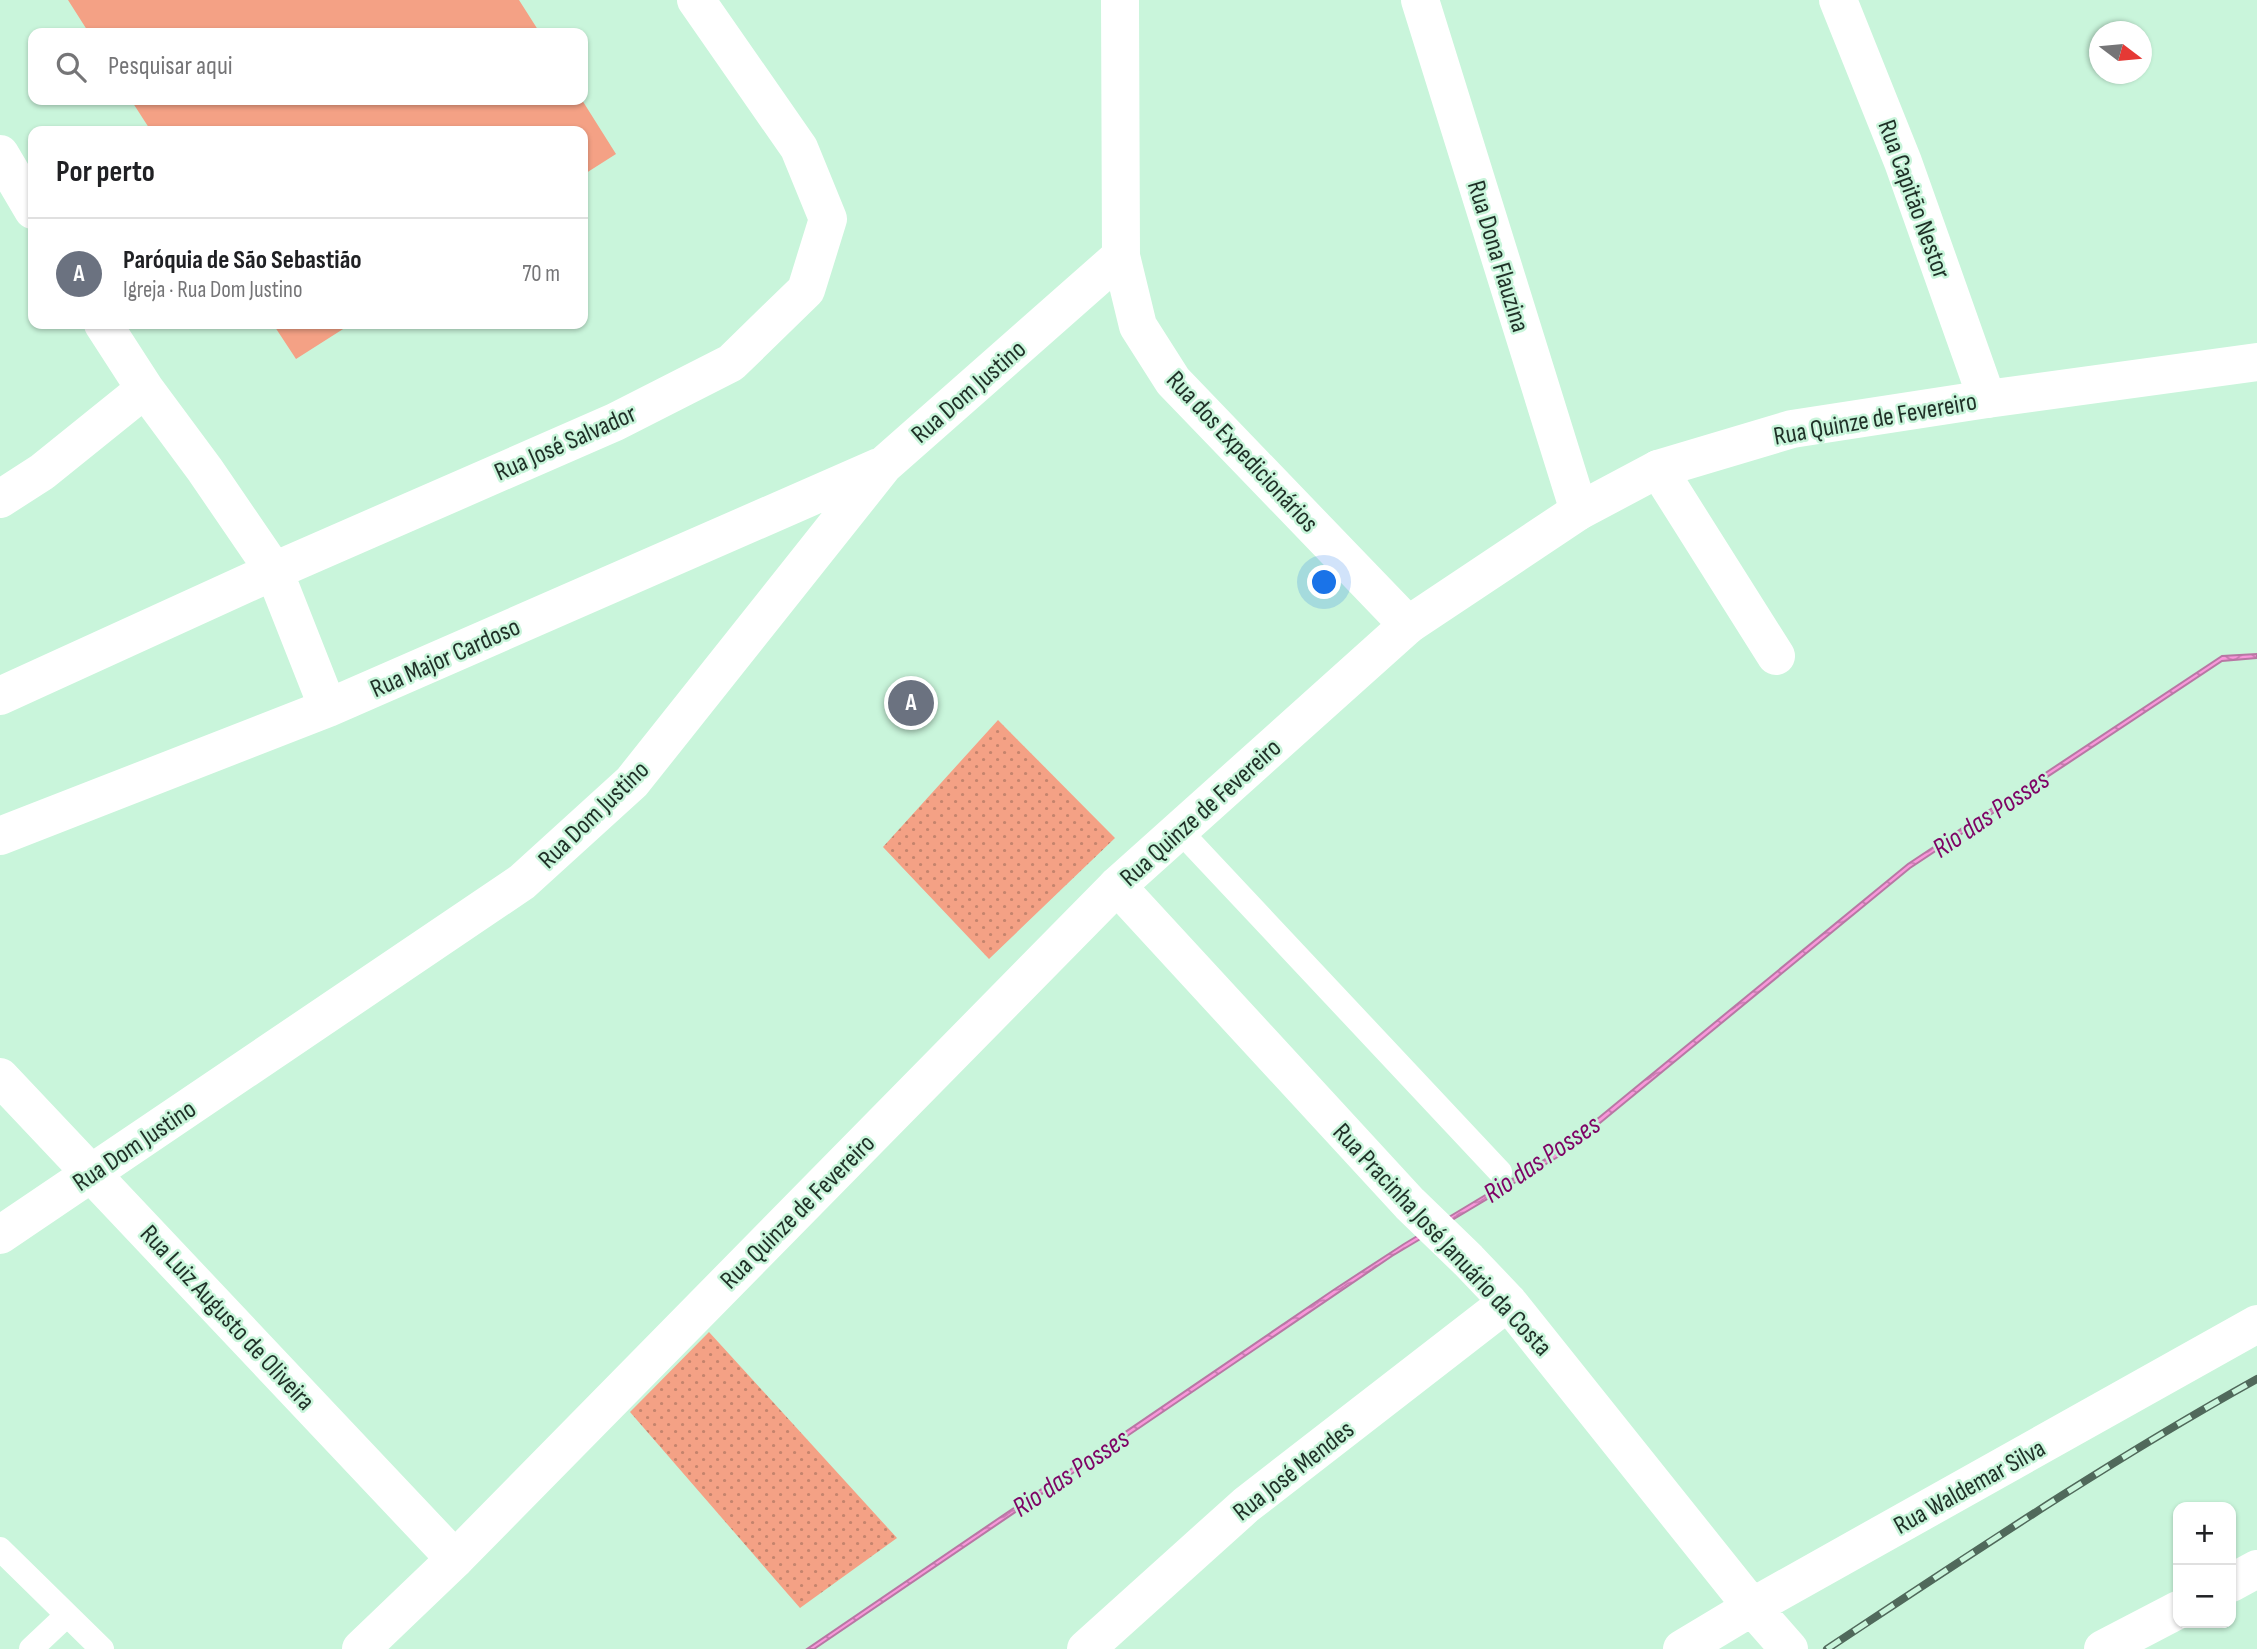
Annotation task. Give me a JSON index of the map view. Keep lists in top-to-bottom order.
{
  "streets": {
    "street": [
      "Rua Capitão Nestor",
      "Rua Dona Flauzina",
      "Rua Dom Justino",
      "Rua Quinze de Fevereiro",
      "Rua José Salvador",
      "Rua dos Expedicionários",
      "Rua Major Cardoso",
      "Rua Pracinha José Januário da Costa",
      "Rua Luiz Augusto de Oliveira",
      "Rua José Mendes",
      "Rua Waldemar Silva"
    ]
  },
  "crossings": [
    ["Rua Capitão Nestor", "Rua Quinze de Fevereiro"],
    ["Rua Dona Flauzina", "Rua Quinze de Fevereiro"],
    ["Rua Dom Justino", "Rua dos Expedicionários"],
    ["Rua Dom Justino", "Rua Major Cardoso"],
    ["Rua Dom Justino", "Rua Luiz Augusto de Oliveira"],
    ["Rua Quinze de Fevereiro", "Rua dos Expedicionários"],
    ["Rua Quinze de Fevereiro", "Rua Pracinha José Januário da Costa"],
    ["Rua Quinze de Fevereiro", "Rua Luiz Augusto de Oliveira"],
    ["Rua Pracinha José Januário da Costa", "Rua José Mendes"],
    ["Rua Pracinha José Januário da Costa", "Rua Waldemar Silva"]
  ],
  "water": ["Rio das Posses"],
  "north": "right",
  "page": {
    "search": "Pesquisar aqui",
    "heading": "Por perto",
    "list": [
      {
        "mark": "A",
        "name": "Paróquia de São Sebastião",
        "note": "Igreja · Rua Dom Justino",
        "value": "70 m"
      }
    ],
    "pins": "A",
    "map_buttons": ["+", "−"]
  }
}
